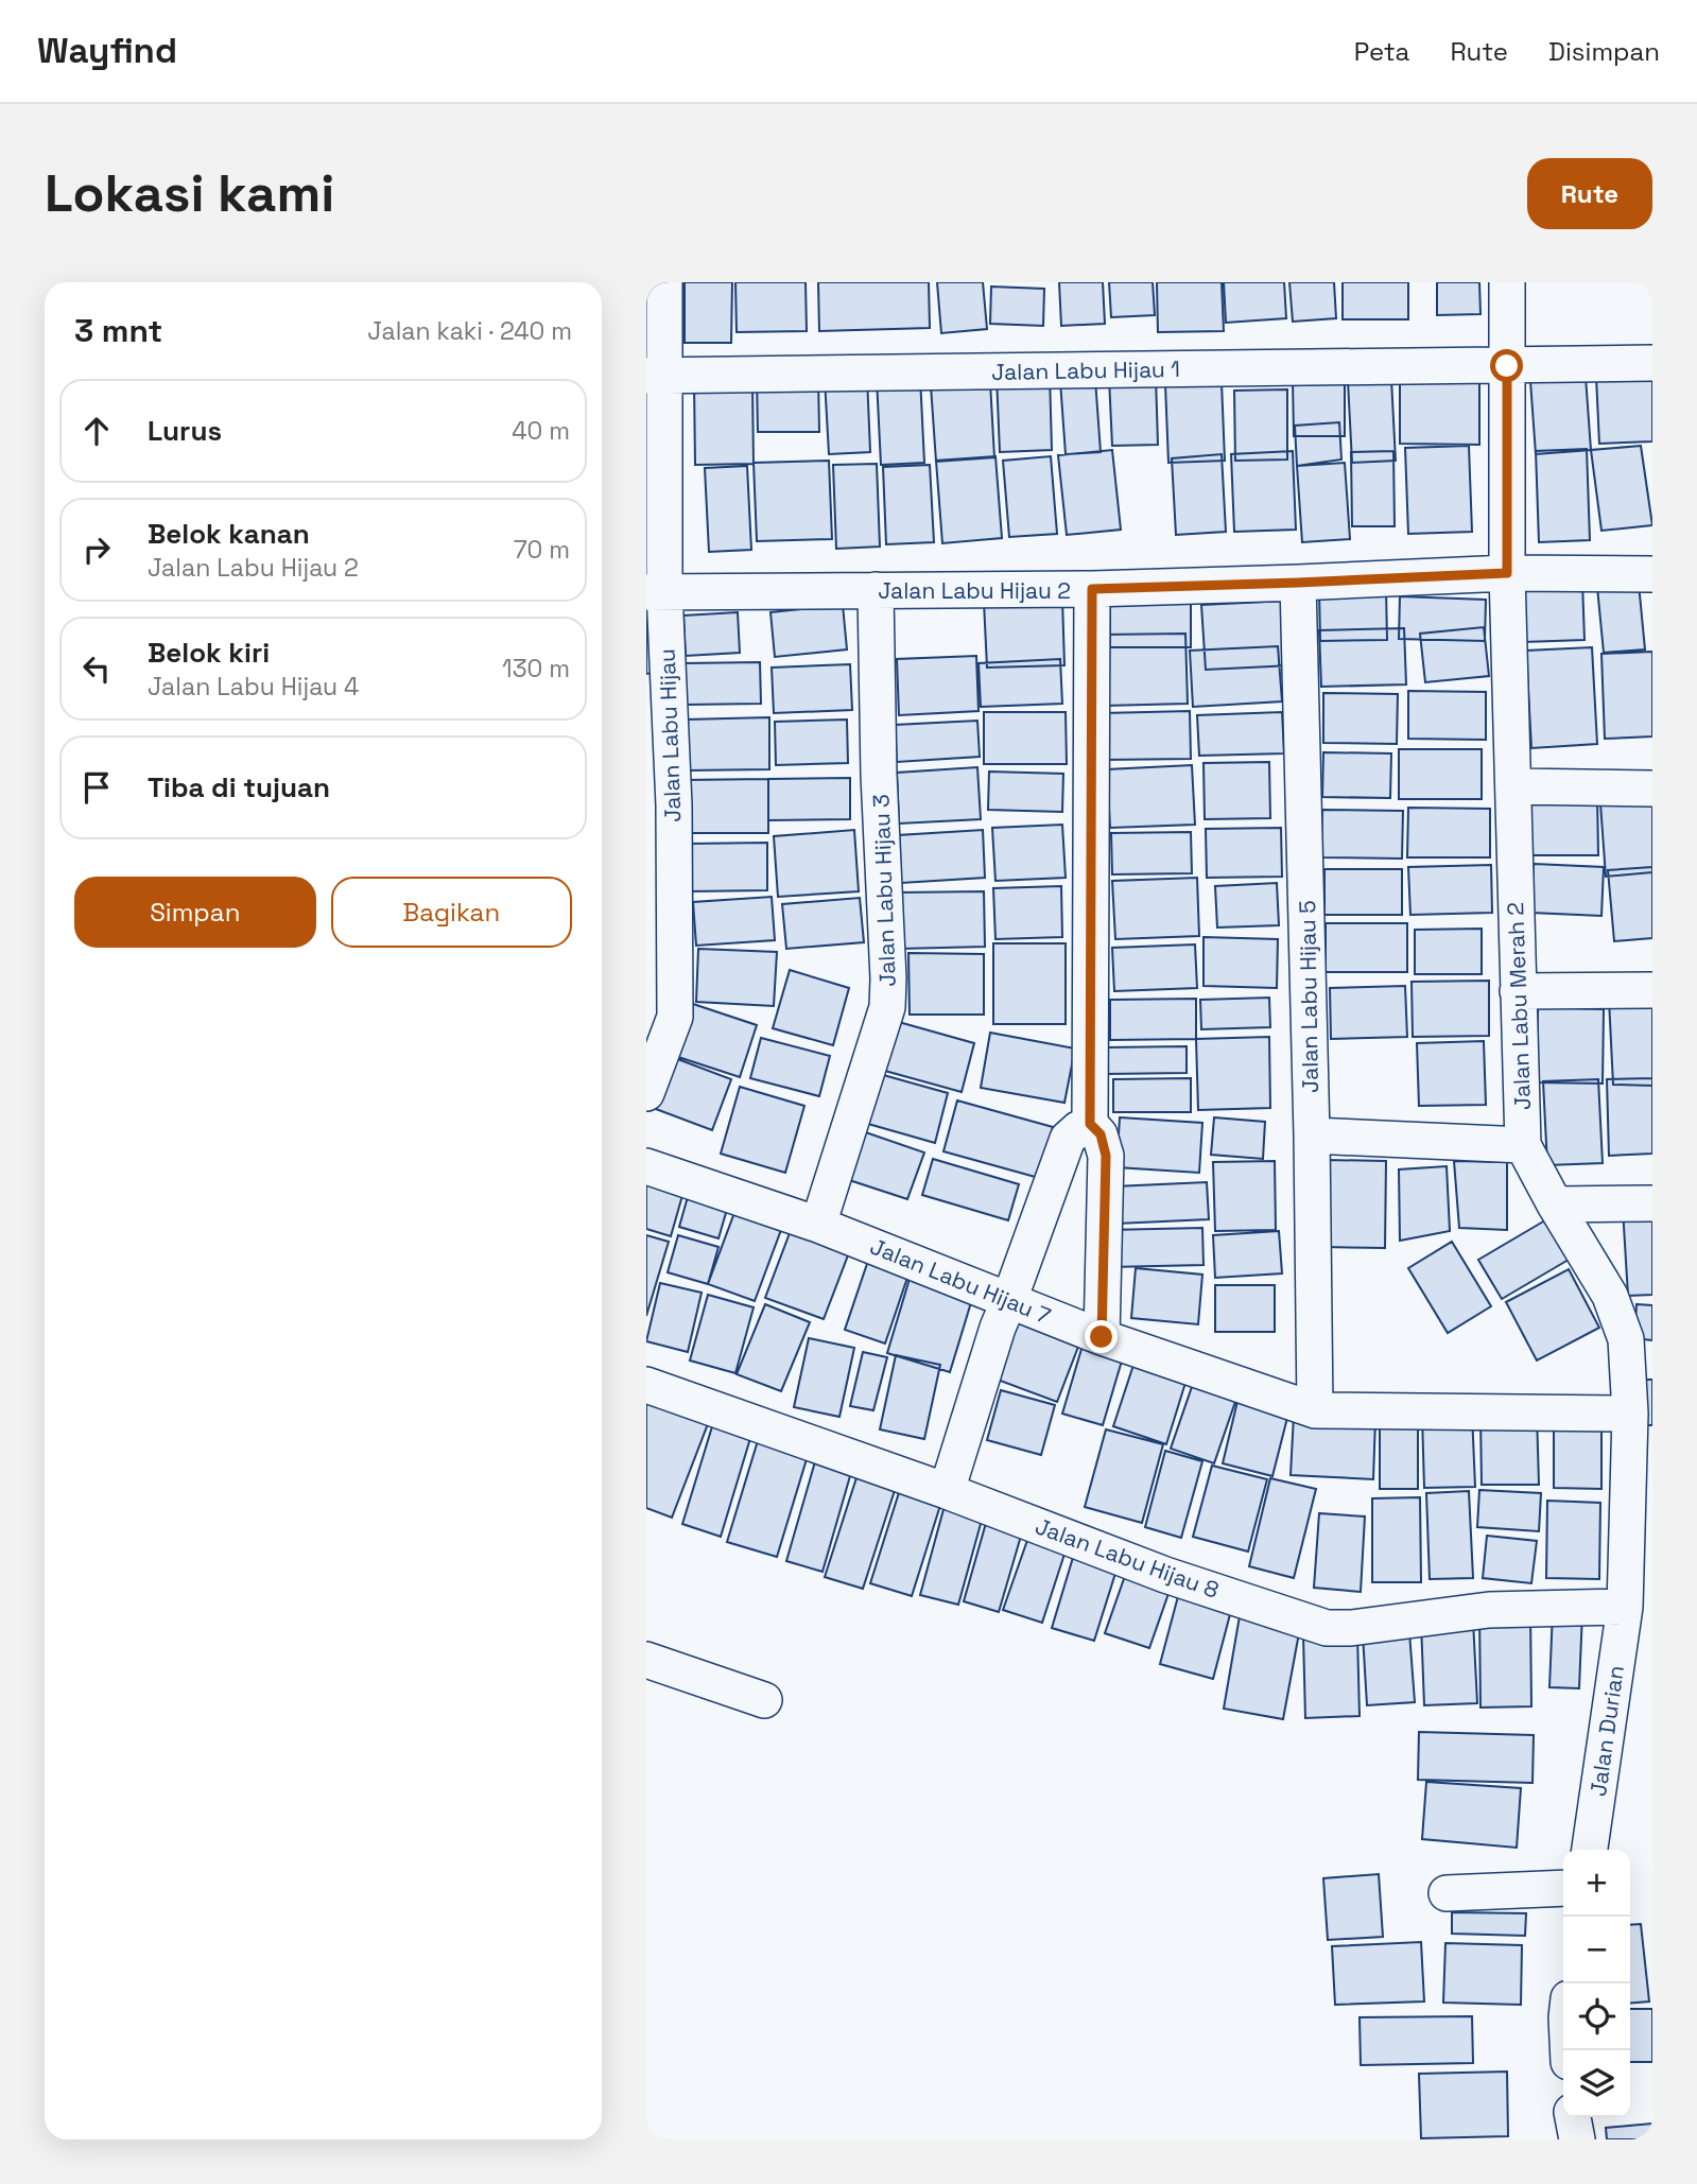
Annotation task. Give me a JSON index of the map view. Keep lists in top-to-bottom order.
{
  "streets": {
    "street": [
      "Jalan Labu Hijau 1",
      "Jalan Labu Hijau 2",
      "Jalan Labu Hijau",
      "Jalan Labu Hijau 3",
      "Jalan Labu Hijau 5",
      "Jalan Labu Merah 2",
      "Jalan Labu Hijau 7",
      "Jalan Labu Hijau 8",
      "Jalan Durian"
    ]
  },
  "crossings": [
    ["Jalan Labu Hijau 1", "Jalan Labu Hijau"],
    ["Jalan Labu Hijau 1", "Jalan Labu Merah 2"],
    ["Jalan Labu Hijau 2", "Jalan Labu Hijau"],
    ["Jalan Labu Hijau 2", "Jalan Labu Hijau 3"],
    ["Jalan Labu Hijau 2", "Jalan Labu Hijau 5"],
    ["Jalan Labu Hijau 2", "Jalan Labu Merah 2"],
    ["Jalan Labu Hijau 3", "Jalan Labu Hijau 7"],
    ["Jalan Labu Hijau 5", "Jalan Labu Hijau 7"],
    ["Jalan Labu Merah 2", "Jalan Labu Hijau 7"],
    ["Jalan Labu Merah 2", "Jalan Durian"],
    ["Jalan Labu Hijau 7", "Jalan Durian"],
    ["Jalan Labu Hijau 8", "Jalan Durian"]
  ],
  "page": {
    "header": "Wayfind",
    "nav": ["Peta", "Rute", "Disimpan"],
    "buttons": [
      "Rute",
      ["Simpan", "Bagikan"]
    ],
    "title": "Lokasi kami",
    "heading": ["3 mnt", "Jalan kaki · 240 m"],
    "list": [
      ["Lurus", "40 m"],
      ["Belok kanan", "Jalan Labu Hijau 2", "70 m"],
      ["Belok kiri", "Jalan Labu Hijau 4", "130 m"],
      "Tiba di tujuan"
    ],
    "map_buttons": ["+", "−"]
  }
}
